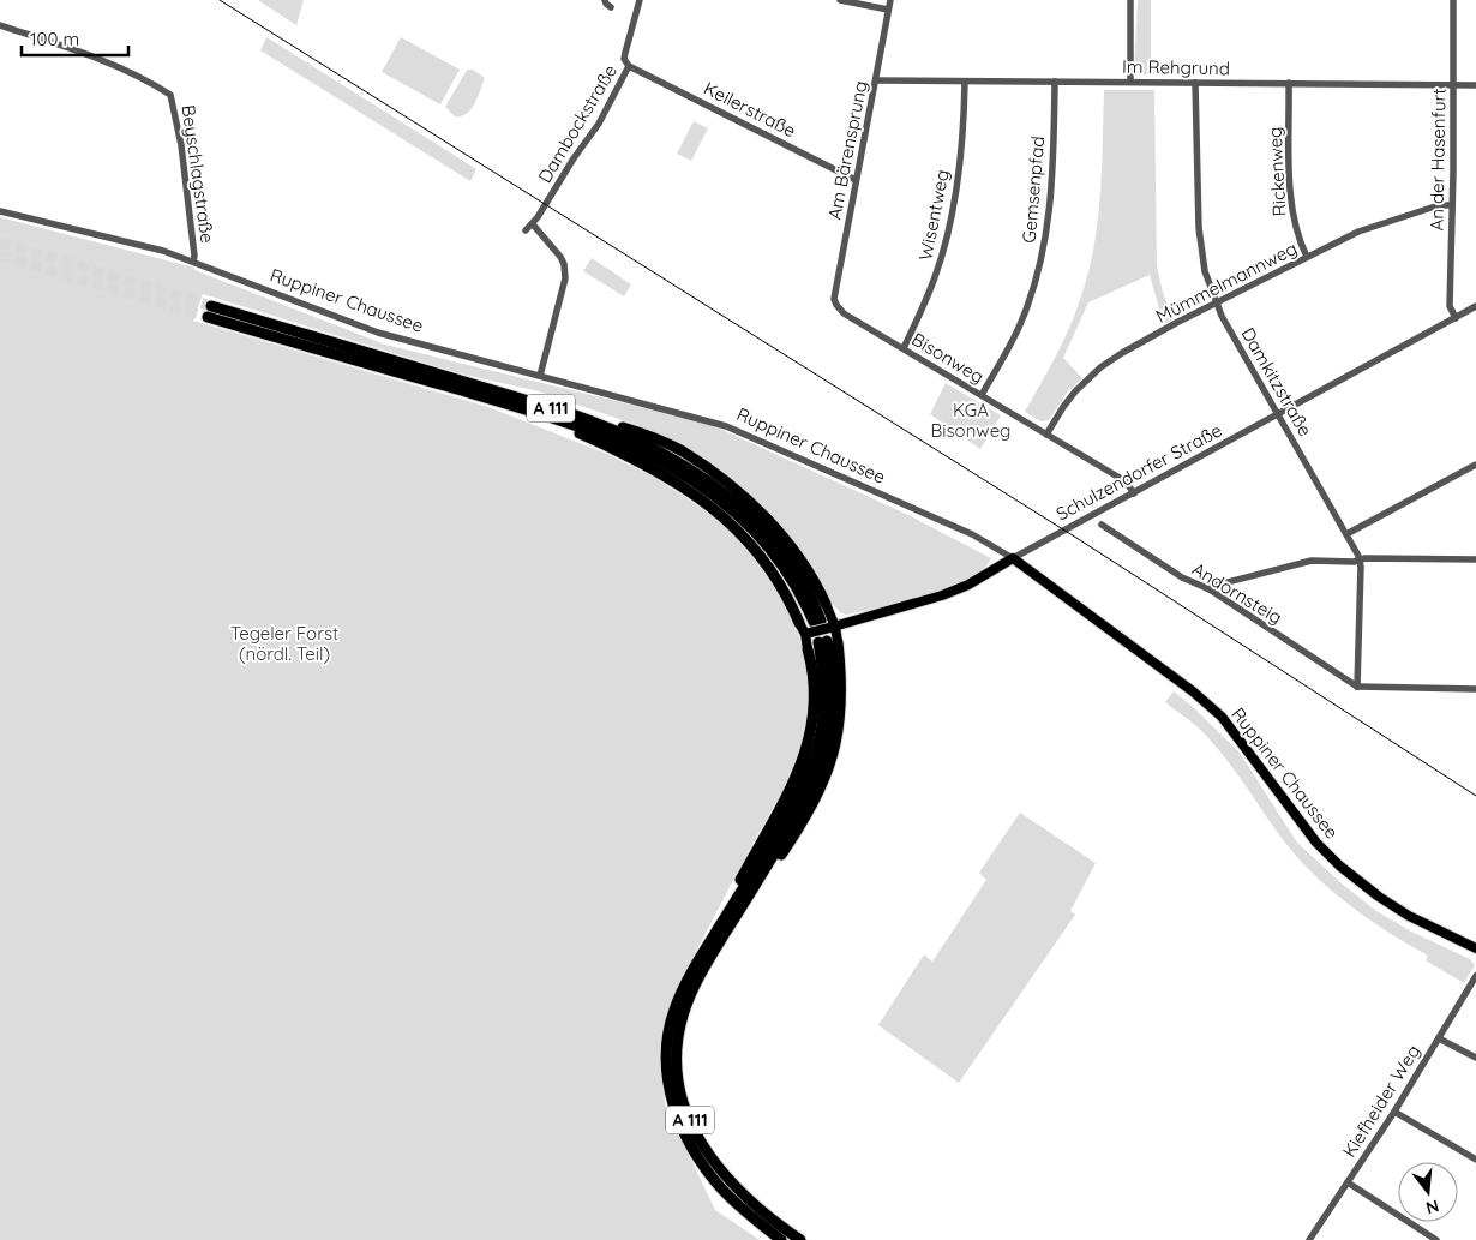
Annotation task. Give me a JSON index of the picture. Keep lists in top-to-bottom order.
{
  "streets": {
    "highway": ["A 111"],
    "main road": ["Ruppiner Chaussee", "Schulzendorfer Straße"],
    "street": [
      "Im Rehgrund",
      "Keilerstraße",
      "Dambockstraße",
      "Am Bärensprung",
      "An der Hasenfurt",
      "Rickenweg",
      "Beyschlagstraße",
      "Gemsenpfad",
      "Wisentweg",
      "Mümmelmannweg",
      "Bisonweg",
      "Damkitzstraße",
      "Andornsteig",
      "Kiefheider Weg"
    ]
  },
  "crossings": [
    ["Im Rehgrund", "Am Bärensprung"],
    ["Im Rehgrund", "An der Hasenfurt"],
    ["Im Rehgrund", "Rickenweg"],
    ["Im Rehgrund", "Gemsenpfad"],
    ["Im Rehgrund", "Wisentweg"],
    ["Im Rehgrund", "Damkitzstraße"],
    ["Keilerstraße", "Dambockstraße"],
    ["Keilerstraße", "Am Bärensprung"],
    ["Am Bärensprung", "Bisonweg"],
    ["An der Hasenfurt", "Mümmelmannweg"],
    ["An der Hasenfurt", "Schulzendorfer Straße"],
    ["Rickenweg", "Mümmelmannweg"],
    ["Beyschlagstraße", "Ruppiner Chaussee"],
    ["Gemsenpfad", "Bisonweg"],
    ["Wisentweg", "Bisonweg"],
    ["Mümmelmannweg", "Bisonweg"],
    ["Mümmelmannweg", "Damkitzstraße"],
    ["Ruppiner Chaussee", "Schulzendorfer Straße"],
    ["Bisonweg", "Schulzendorfer Straße"],
    ["Damkitzstraße", "Schulzendorfer Straße"],
    ["Damkitzstraße", "Andornsteig"],
    ["A 111", "Schulzendorfer Straße"]
  ],
  "parks": ["KGA Bisonweg", "Tegeler Forst (nördl. Teil)"],
  "scale_bar": "100 m",
  "north": "bottom"
}
